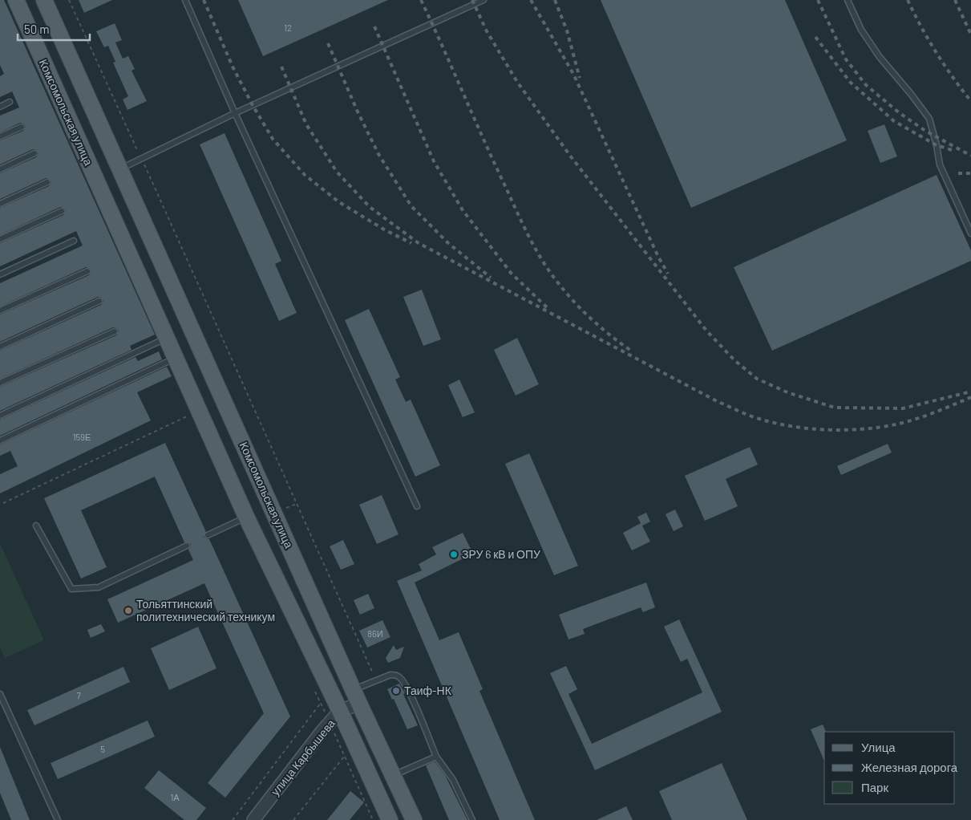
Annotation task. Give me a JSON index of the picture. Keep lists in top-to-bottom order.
{
  "streets": {
    "main road": ["Комсомольская улица"],
    "street": ["улица Карбышева"]
  },
  "crossings": [
    ["Комсомольская улица", "улица Карбышева"]
  ],
  "places": ["ЗРУ 6 кВ и ОПУ", "Тольяттинский политехнический техникум", "Таиф-НК"],
  "house_numbers": [
    "12",
    "159Е",
    "86И",
    "7",
    "5",
    "1А"
  ],
  "legend": ["Улица", "Железная дорога", "Парк"],
  "scale_bar": "50 m"
}
